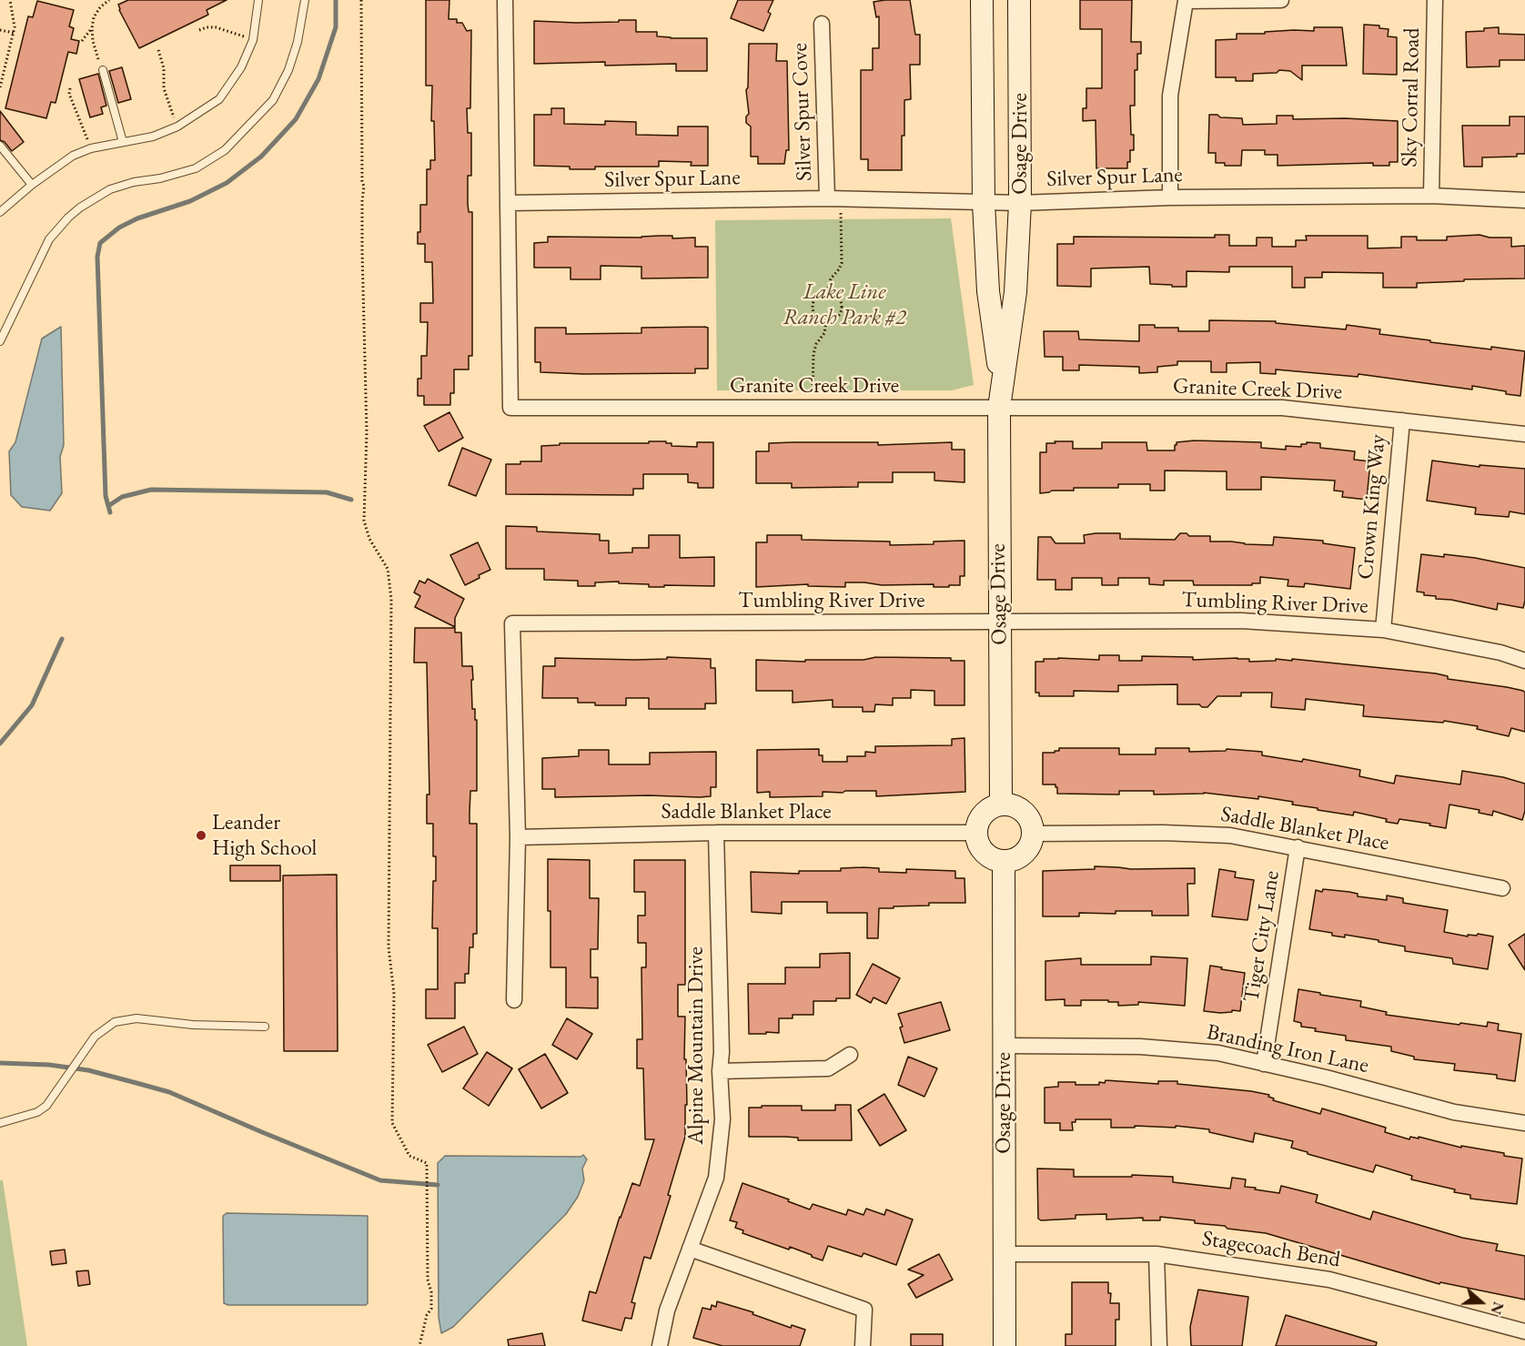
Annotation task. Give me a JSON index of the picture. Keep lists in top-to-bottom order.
{
  "streets": {
    "street": [
      "Sky Corral Road",
      "Silver Spur Cove",
      "Osage Drive",
      "Silver Spur Lane",
      "Granite Creek Drive",
      "Crown King Way",
      "Tumbling River Drive",
      "Saddle Blanket Place",
      "Tiger City Lane",
      "Alpine Mountain Drive",
      "Branding Iron Lane",
      "Stagecoach Bend"
    ]
  },
  "crossings": [
    ["Sky Corral Road", "Silver Spur Lane"],
    ["Silver Spur Cove", "Silver Spur Lane"],
    ["Osage Drive", "Silver Spur Lane"],
    ["Osage Drive", "Granite Creek Drive"],
    ["Osage Drive", "Tumbling River Drive"],
    ["Osage Drive", "Saddle Blanket Place"],
    ["Osage Drive", "Branding Iron Lane"],
    ["Osage Drive", "Stagecoach Bend"],
    ["Silver Spur Lane", "Granite Creek Drive"],
    ["Granite Creek Drive", "Crown King Way"],
    ["Crown King Way", "Tumbling River Drive"],
    ["Tumbling River Drive", "Saddle Blanket Place"],
    ["Saddle Blanket Place", "Tiger City Lane"],
    ["Saddle Blanket Place", "Alpine Mountain Drive"],
    ["Tiger City Lane", "Branding Iron Lane"]
  ],
  "parks": ["Lake Line Ranch Park #2"],
  "places": ["Leander High School"],
  "north": "right"
}
